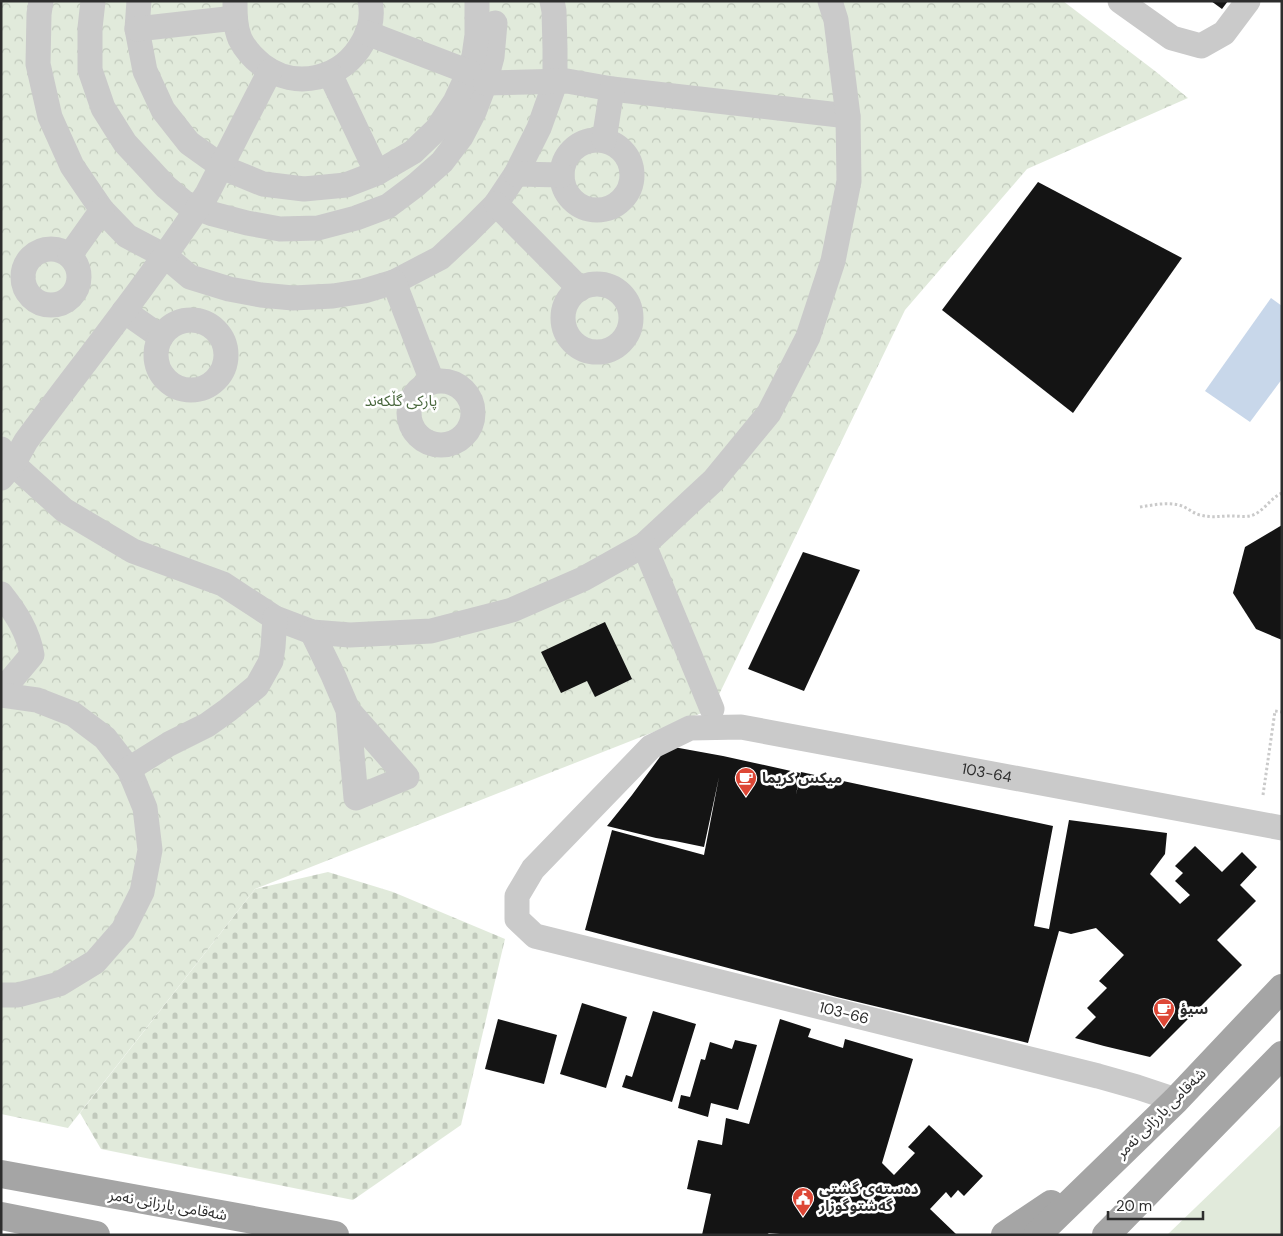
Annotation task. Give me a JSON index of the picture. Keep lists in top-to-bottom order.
{
  "streets": {
    "main road": ["شەقامی بارزانی نەمر"],
    "street": ["103-64", "103-66"]
  },
  "crossings": [
    ["103-64", "103-66"],
    ["103-66", "شەقامی بارزانی نەمر"]
  ],
  "parks": ["پارکی گڵکەند"],
  "places": {
    "cafe": ["ميكس كريما", "سيؤ"],
    "public building": ["ده‌سته‌ی گشتی گه‌شتوگوزار"]
  },
  "scale_bar": "20 m"
}
